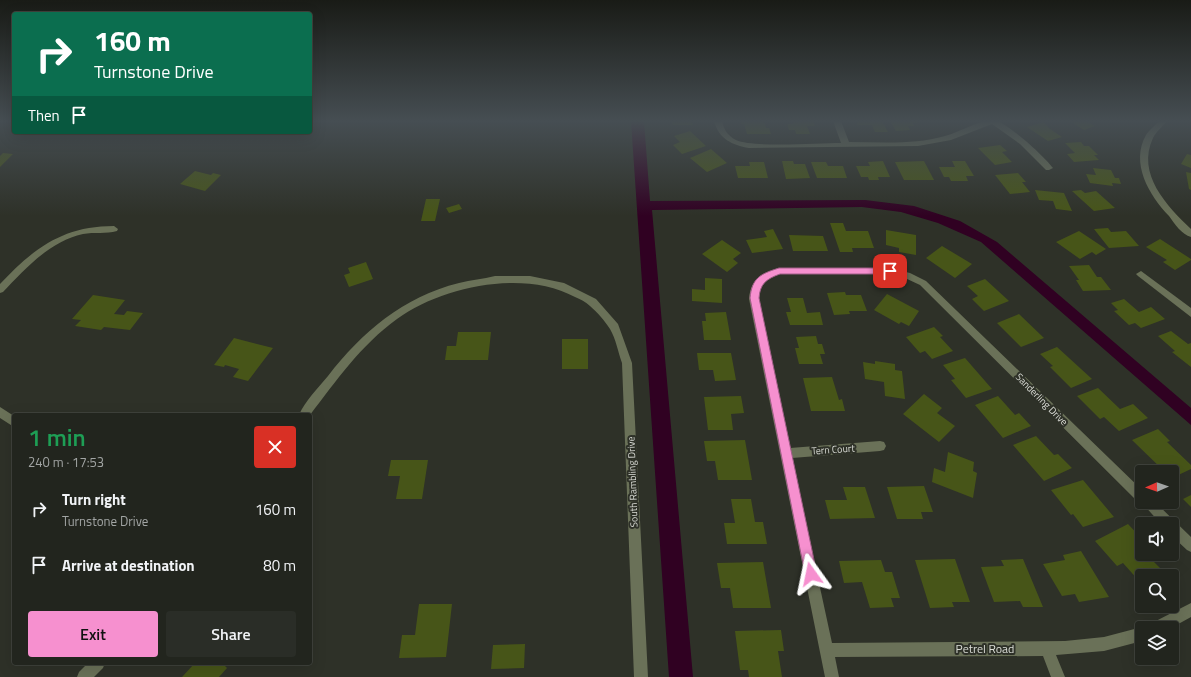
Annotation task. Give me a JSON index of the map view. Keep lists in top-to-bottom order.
{
  "streets": {
    "street": [
      "Sanderling Drive",
      "Tern Court",
      "South Rambling Drive",
      "Petrel Road"
    ]
  },
  "crossings": [
    ["Sanderling Drive", "Tern Court"],
    ["Sanderling Drive", "Petrel Road"]
  ],
  "north": "left",
  "page": {
    "turn": ["160 m", "Turnstone Drive"],
    "then": "Then",
    "heading": ["1 min", "240 m · 17:53"],
    "list": [
      {
        "name": "Turn right",
        "note": "Turnstone Drive",
        "value": "160 m"
      },
      {
        "name": "Arrive at destination",
        "value": "80 m"
      }
    ],
    "buttons": ["Exit", "Share"]
  }
}
